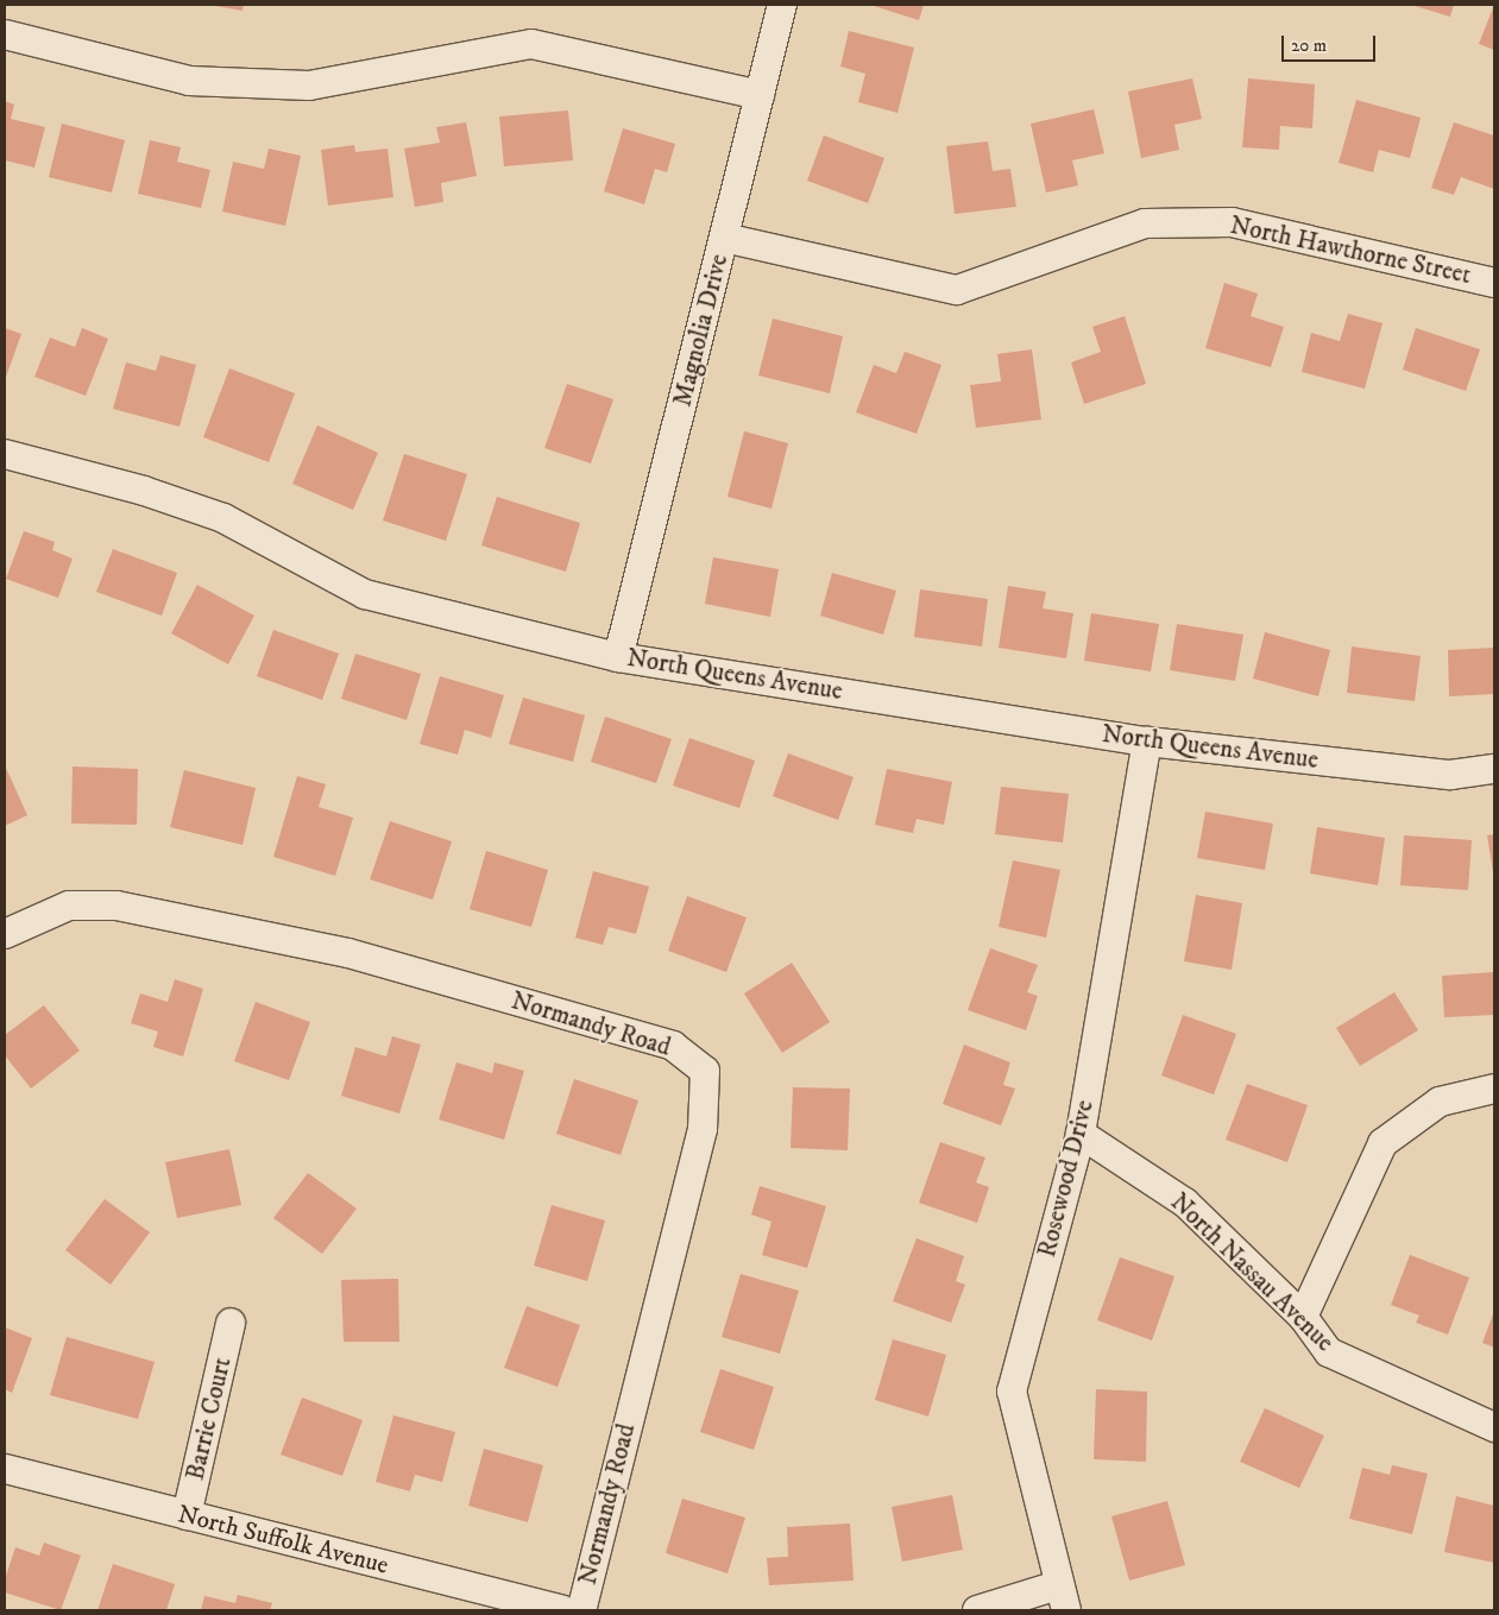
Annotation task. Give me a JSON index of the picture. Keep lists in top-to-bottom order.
{
  "streets": {
    "street": [
      "North Hawthorne Street",
      "Magnolia Drive",
      "North Queens Avenue",
      "Normandy Road",
      "Rosewood Drive",
      "North Nassau Avenue",
      "Barrie Court",
      "North Suffolk Avenue"
    ]
  },
  "crossings": [
    ["North Hawthorne Street", "Magnolia Drive"],
    ["Magnolia Drive", "North Queens Avenue"],
    ["North Queens Avenue", "Rosewood Drive"],
    ["Rosewood Drive", "North Nassau Avenue"],
    ["Barrie Court", "North Suffolk Avenue"]
  ],
  "scale_bar": "20 m"
}
